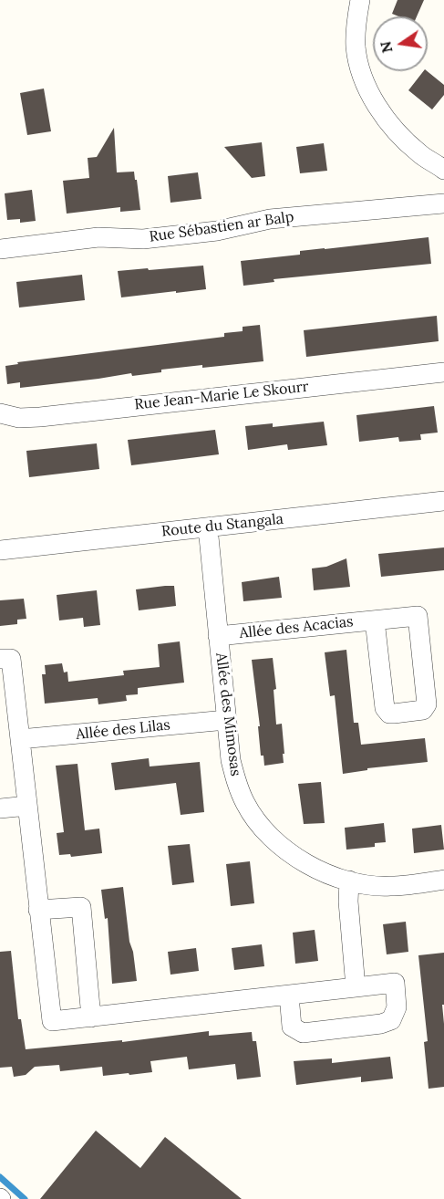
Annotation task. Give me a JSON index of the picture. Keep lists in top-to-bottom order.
{
  "streets": {
    "street": [
      "Rue Sébastien ar Balp",
      "Rue Jean-Marie Le Skourr",
      "Route du Stangala",
      "Allée des Acacias",
      "Allée des Mimosas",
      "Allée des Lilas"
    ]
  },
  "crossings": [
    ["Route du Stangala", "Allée des Mimosas"],
    ["Allée des Acacias", "Allée des Mimosas"],
    ["Allée des Mimosas", "Allée des Lilas"]
  ],
  "north": "left"
}
